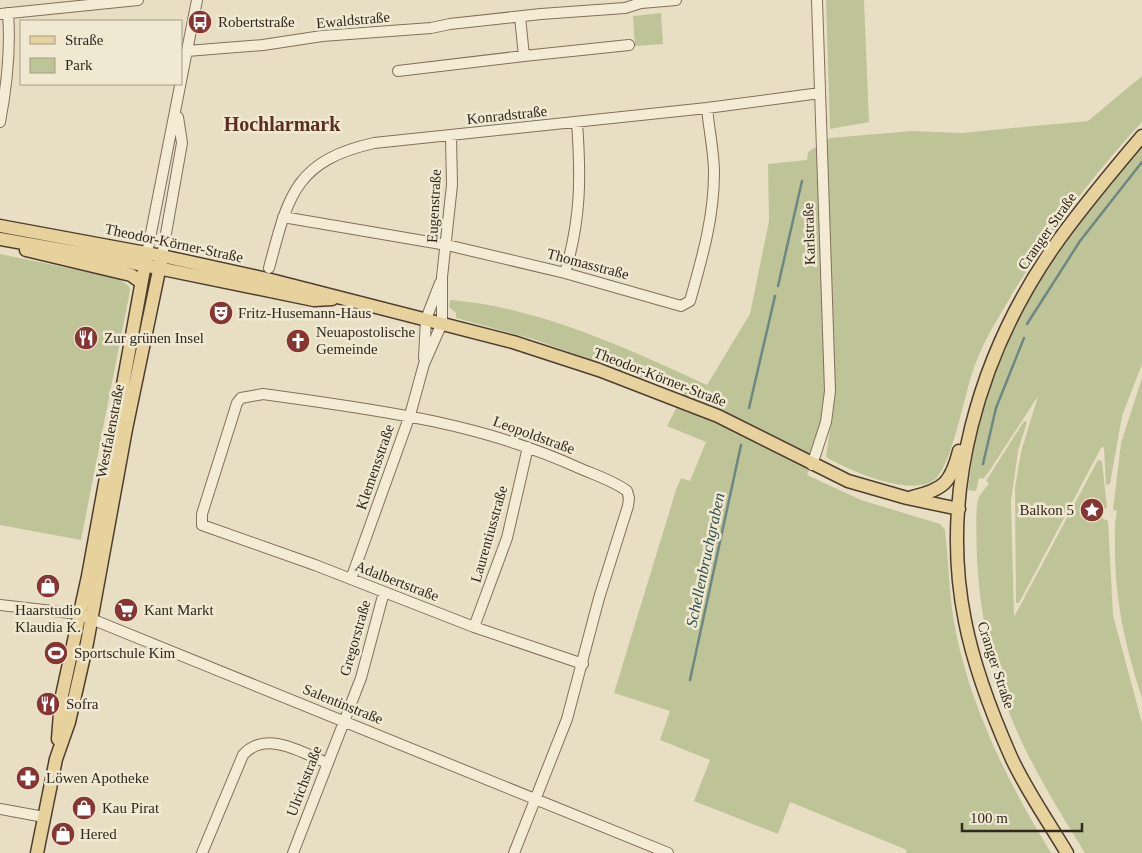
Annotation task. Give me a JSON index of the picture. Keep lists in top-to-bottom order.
{
  "streets": {
    "main road": ["Cranger Straße", "Theodor-Körner-Straße", "Westfalenstraße"],
    "street": [
      "Ewaldstraße",
      "Konradstraße",
      "Eugenstraße",
      "Karlstraße",
      "Thomasstraße",
      "Leopoldstraße",
      "Klemensstraße",
      "Laurentiusstraße",
      "Adalbertstraße",
      "Gregorstraße",
      "Salentinstraße",
      "Ulrichstraße"
    ]
  },
  "crossings": [
    ["Ewaldstraße", "Westfalenstraße"],
    ["Konradstraße", "Eugenstraße"],
    ["Konradstraße", "Karlstraße"],
    ["Konradstraße", "Thomasstraße"],
    ["Eugenstraße", "Theodor-Körner-Straße"],
    ["Eugenstraße", "Thomasstraße"],
    ["Eugenstraße", "Klemensstraße"],
    ["Cranger Straße", "Theodor-Körner-Straße"],
    ["Karlstraße", "Theodor-Körner-Straße"],
    ["Theodor-Körner-Straße", "Westfalenstraße"],
    ["Theodor-Körner-Straße", "Klemensstraße"],
    ["Westfalenstraße", "Salentinstraße"],
    ["Leopoldstraße", "Klemensstraße"],
    ["Leopoldstraße", "Laurentiusstraße"],
    ["Leopoldstraße", "Adalbertstraße"],
    ["Leopoldstraße", "Salentinstraße"],
    ["Klemensstraße", "Adalbertstraße"],
    ["Laurentiusstraße", "Adalbertstraße"],
    ["Adalbertstraße", "Gregorstraße"],
    ["Gregorstraße", "Salentinstraße"],
    ["Gregorstraße", "Ulrichstraße"],
    ["Salentinstraße", "Ulrichstraße"]
  ],
  "districts": ["Hochlarmark"],
  "water": ["Schellenbruchgraben"],
  "places": {
    "bus stop": ["Robertstraße"],
    "theatre": ["Fritz-Husemann-Haus"],
    "restaurant": ["Zur grünen Insel", "Sofra"],
    "church": ["Neuapostolische Gemeinde"],
    "place": ["Balkon 5"],
    "shop": ["Haarstudio Klaudia K.", "Kau Pirat", "Hered"],
    "supermarket": ["Kant Markt"],
    "sports": ["Sportschule Kim"],
    "pharmacy": ["Löwen Apotheke"]
  },
  "legend": ["Straße", "Park"],
  "scale_bar": "100 m"
}
